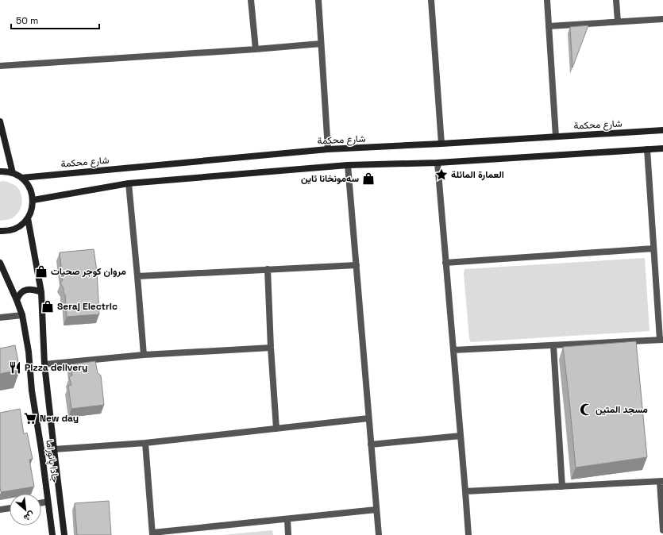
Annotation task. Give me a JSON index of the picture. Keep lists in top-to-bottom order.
{
  "streets": {
    "main road": ["شارع محكمة", "جادا پانوراما"]
  },
  "places": {
    "place": ["العمارة المائلة"],
    "shop": ["سەمونخانا ئاین", "مروان كوجر صحيات", "Seraj Electric"],
    "restaurant": ["Pizza delivery"],
    "mosque": ["مسجد المتين"],
    "supermarket": ["New day"]
  },
  "scale_bar": "50 m",
  "north": "bottom right"
}
